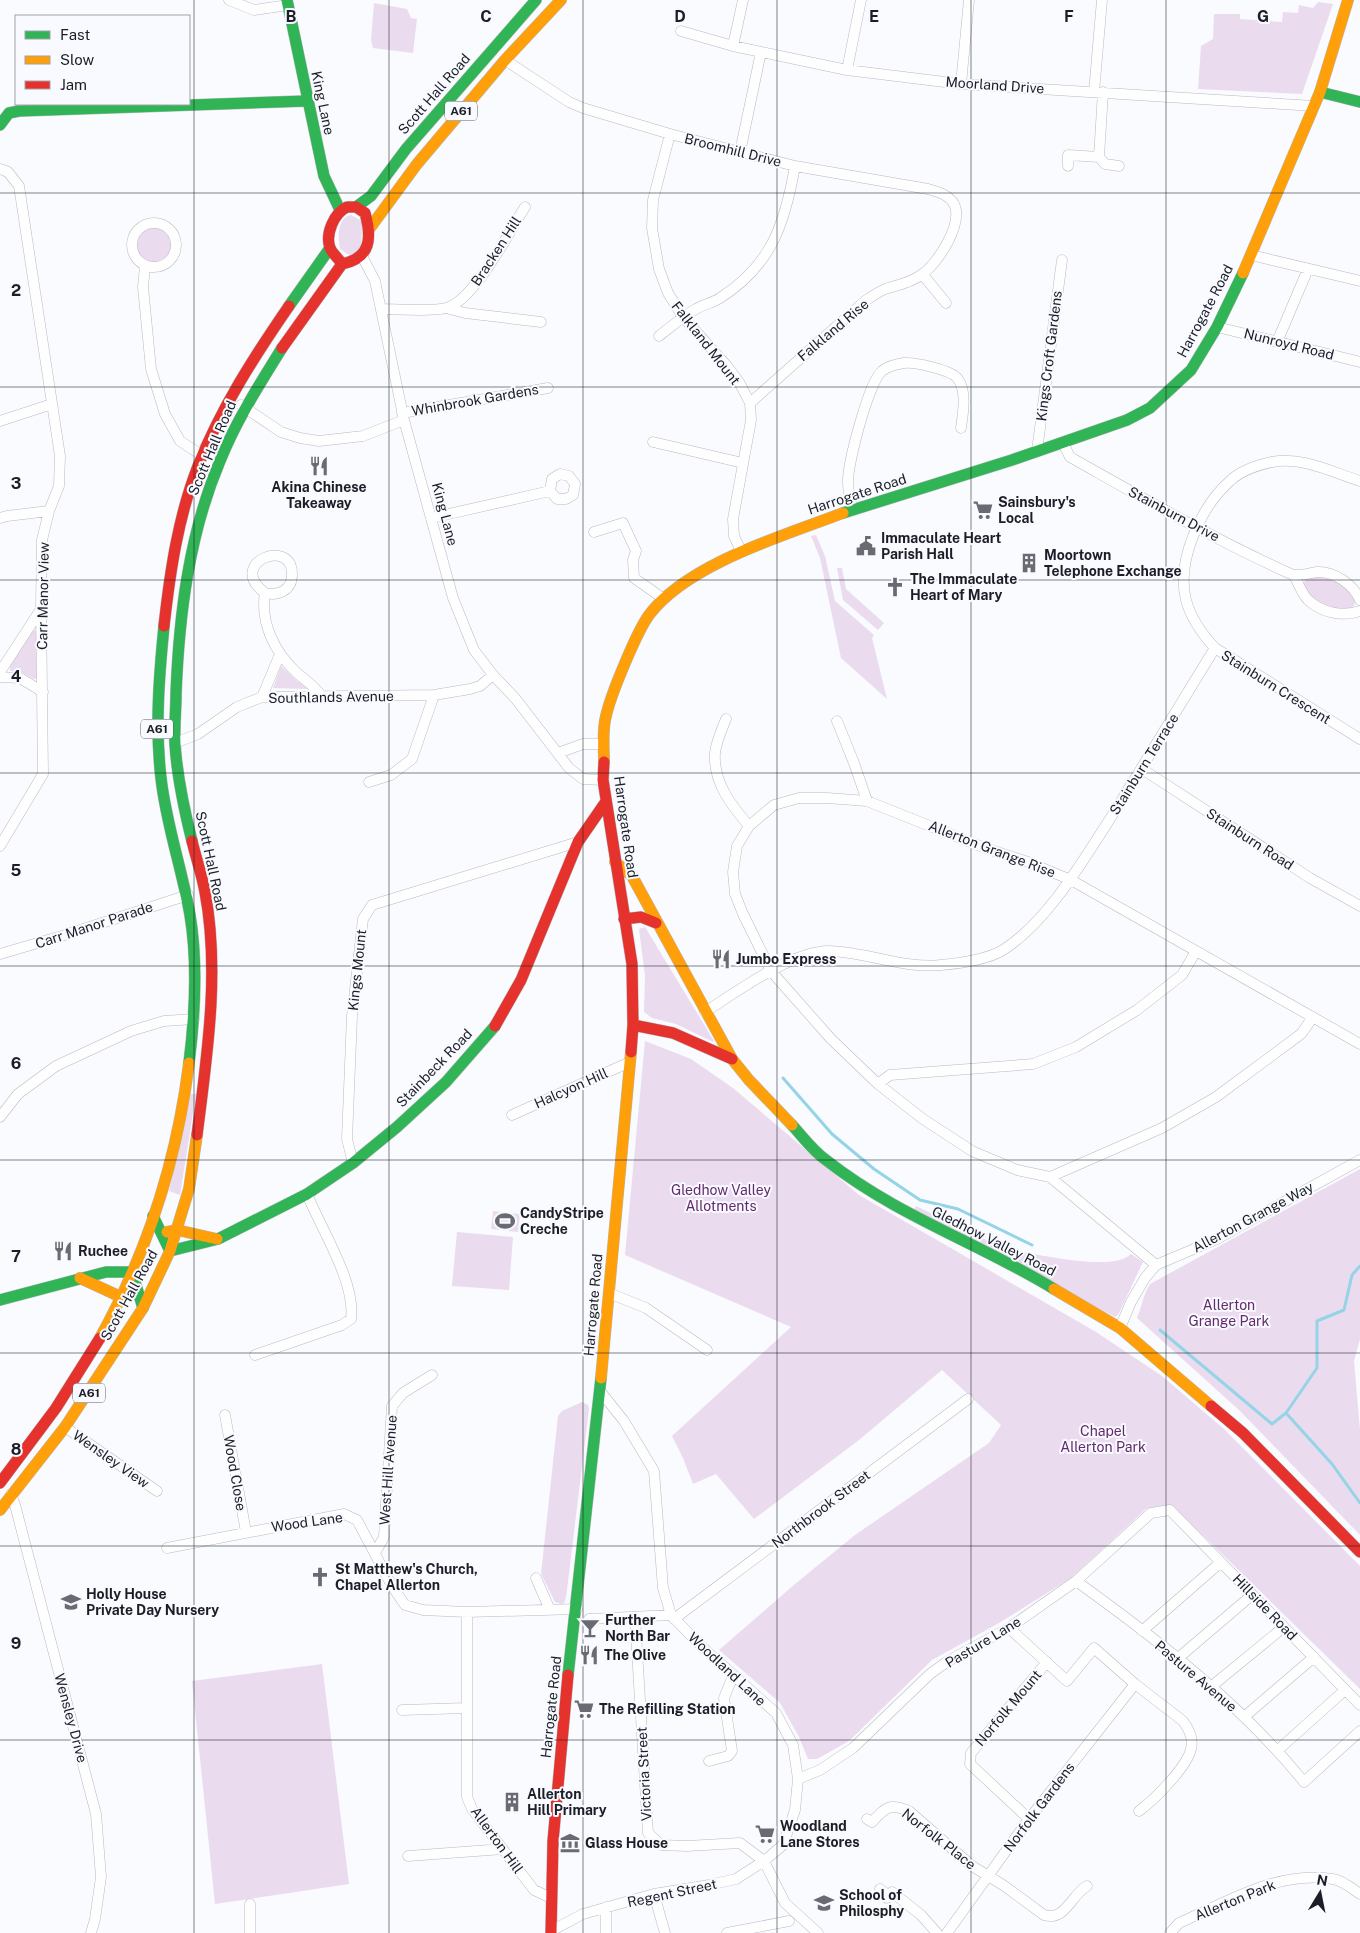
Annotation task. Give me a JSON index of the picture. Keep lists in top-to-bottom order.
{
  "streets": {
    "main road": [
      "Scott Hall Road",
      "King Lane",
      "A61",
      "Harrogate Road",
      "Stainbeck Road",
      "Gledhow Valley Road"
    ],
    "street": [
      "Moorland Drive",
      "Broomhill Drive",
      "Bracken Hill",
      "Falkland Rise",
      "Falkland Mount",
      "Nunroyd Road",
      "Kings Croft Gardens",
      "Whinbrook Gardens",
      "Stainburn Drive",
      "Carr Manor View",
      "Stainburn Crescent",
      "Southlands Avenue",
      "Stainburn Terrace",
      "Stainburn Road",
      "Allerton Grange Rise",
      "Carr Manor Parade",
      "Kings Mount",
      "Halcyon Hill",
      "Allerton Grange Way",
      "Wensley View",
      "West Hill Avenue",
      "Wood Close",
      "Northbrook Street",
      "Wood Lane",
      "Hillside Road",
      "Pasture Lane",
      "Woodland Lane",
      "Pasture Avenue",
      "Norfolk Mount",
      "Wensley Drive",
      "Victoria Street",
      "Norfolk Gardens",
      "Norfolk Place",
      "Allerton Hill",
      "Regent Street",
      "Allerton Park"
    ]
  },
  "crossings": [
    ["Moorland Drive", "Harrogate Road"],
    ["Scott Hall Road", "King Lane"],
    ["Scott Hall Road", "A61"],
    ["Scott Hall Road", "Whinbrook Gardens"],
    ["Scott Hall Road", "Southlands Avenue"],
    ["Scott Hall Road", "Carr Manor Parade"],
    ["Scott Hall Road", "Stainbeck Road"],
    ["Scott Hall Road", "Wensley View"],
    ["Scott Hall Road", "Wensley Drive"],
    ["King Lane", "A61"],
    ["King Lane", "Harrogate Road"],
    ["King Lane", "Whinbrook Gardens"],
    ["King Lane", "Southlands Avenue"],
    ["A61", "Broomhill Drive"],
    ["Broomhill Drive", "Falkland Rise"],
    ["Broomhill Drive", "Falkland Mount"],
    ["Harrogate Road", "Falkland Mount"],
    ["Harrogate Road", "Nunroyd Road"],
    ["Harrogate Road", "Kings Croft Gardens"],
    ["Harrogate Road", "Stainburn Drive"],
    ["Harrogate Road", "Stainbeck Road"],
    ["Harrogate Road", "Halcyon Hill"],
    ["Harrogate Road", "Gledhow Valley Road"],
    ["Harrogate Road", "Wood Lane"],
    ["Harrogate Road", "Woodland Lane"],
    ["Harrogate Road", "Allerton Hill"],
    ["Harrogate Road", "Regent Street"],
    ["Falkland Rise", "Falkland Mount"],
    ["Stainburn Drive", "Stainburn Crescent"],
    ["Stainburn Crescent", "Stainburn Terrace"],
    ["Stainburn Terrace", "Stainburn Road"],
    ["Stainburn Terrace", "Allerton Grange Rise"],
    ["Stainburn Terrace", "Gledhow Valley Road"],
    ["Kings Mount", "Stainbeck Road"],
    ["Allerton Grange Way", "Gledhow Valley Road"],
    ["West Hill Avenue", "Wood Lane"],
    ["Wood Close", "Wood Lane"],
    ["Northbrook Street", "Woodland Lane"],
    ["Wood Lane", "Allerton Hill"],
    ["Hillside Road", "Pasture Lane"],
    ["Pasture Lane", "Woodland Lane"],
    ["Pasture Lane", "Pasture Avenue"],
    ["Woodland Lane", "Victoria Street"],
    ["Woodland Lane", "Regent Street"],
    ["Norfolk Mount", "Norfolk Gardens"],
    ["Victoria Street", "Regent Street"],
    ["Norfolk Gardens", "Norfolk Place"]
  ],
  "parks": ["Gledhow Valley Allotments", "Allerton Grange Park", "Chapel Allerton Park"],
  "places": {
    "restaurant": [
      "Akina Chinese Takeaway",
      "Jumbo Express",
      "Ruchee",
      "The Olive"
    ],
    "supermarket": ["Sainsbury's Local", "The Refilling Station", "Woodland Lane Stores"],
    "public building": ["Immaculate Heart Parish Hall"],
    "building": ["Moortown Telephone Exchange", "Allerton Hill Primary"],
    "church": ["The Immaculate Heart of Mary", "St Matthew's Church, Chapel Allerton"],
    "sports": ["CandyStripe Creche"],
    "school or university": ["Holly House Private Day Nursery", "School of Philosphy"],
    "bar": ["Further North Bar"],
    "museum": ["Glass House"]
  },
  "legend": ["Fast", "Slow", "Jam"],
  "north": "top",
  "grid": {
    "columns": [
      "B",
      "C",
      "D",
      "E",
      "F",
      "G"
    ],
    "rows": [
      "2",
      "3",
      "4",
      "5",
      "6",
      "7",
      "8",
      "9"
    ]
  }
}
